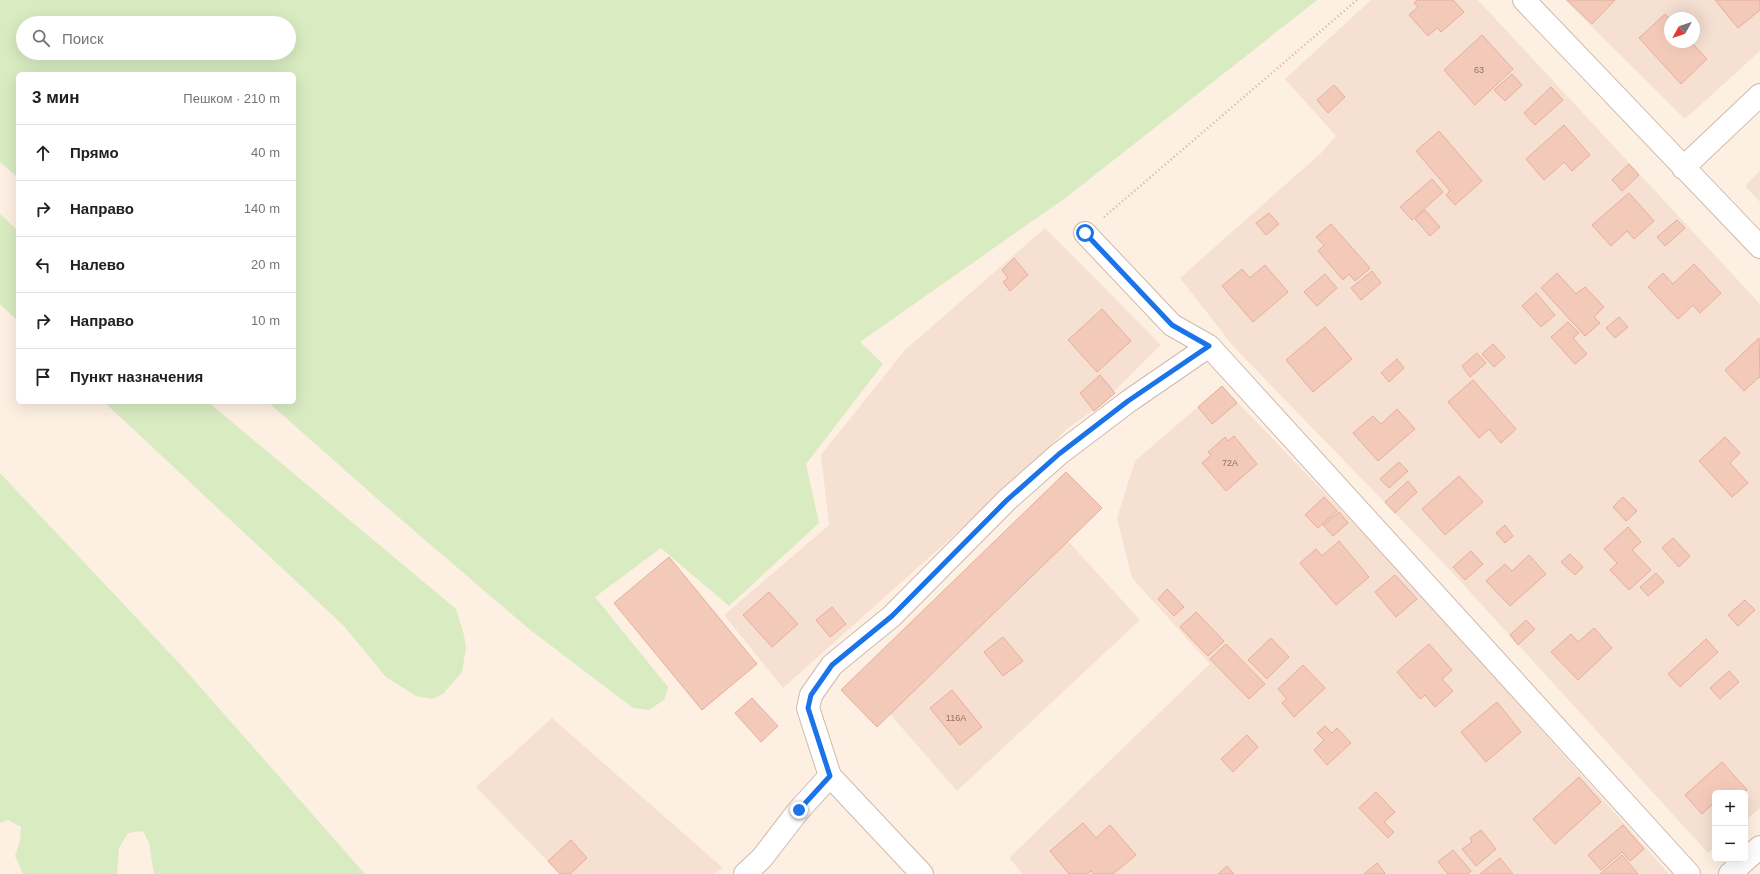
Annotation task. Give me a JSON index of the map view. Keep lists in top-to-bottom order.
{
  "house_numbers": ["63", "72А", "116А"],
  "north": "bottom left",
  "page": {
    "search": "Поиск",
    "heading": ["3 мин", "Пешком · 210 m"],
    "list": [
      ["Прямо", "40 m"],
      ["Направо", "140 m"],
      ["Налево", "20 m"],
      ["Направо", "10 m"],
      "Пункт назначения"
    ],
    "map_buttons": ["+", "−"]
  }
}
